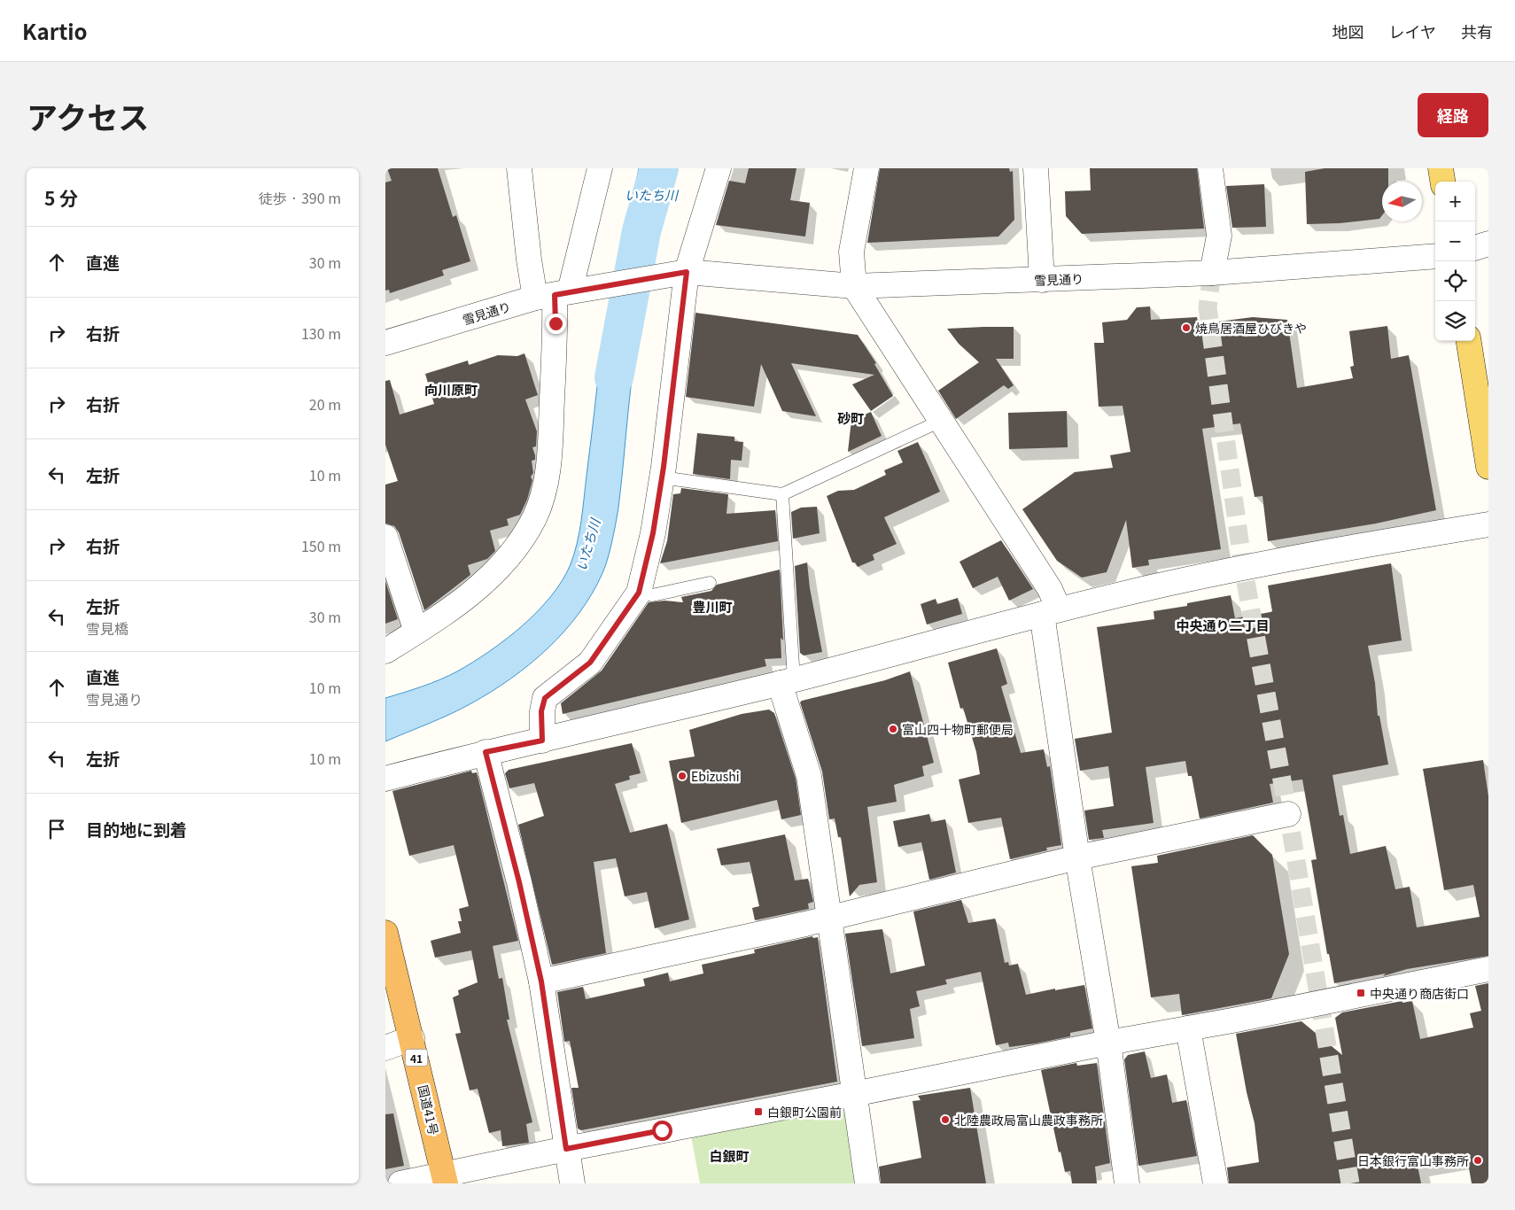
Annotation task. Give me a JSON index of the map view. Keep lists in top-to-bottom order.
{
  "streets": {
    "highway": ["41", "国道41号"],
    "street": ["雪見通り"]
  },
  "districts": [
    "向川原町",
    "砂町",
    "豊川町",
    "中央通り二丁目",
    "白銀町"
  ],
  "water": ["いたち川"],
  "places": {
    "other": [
      "焼鳥居酒屋ひびきや",
      "富山四十物町郵便局",
      "Ebizushi",
      "北陸農政局富山農政事務所",
      "日本銀行富山事務所"
    ],
    "transit": ["中央通り商店街口", "白銀町公園前"]
  },
  "north": "left",
  "page": {
    "header": "Kartio",
    "nav": ["地図", "レイヤ", "共有"],
    "title": "アクセス",
    "buttons": "経路",
    "heading": ["5 分", "徒歩 · 390 m"],
    "map_buttons": ["+", "−"],
    "list": [
      ["直進", "30 m"],
      ["右折", "130 m"],
      ["右折", "20 m"],
      ["左折", "10 m"],
      ["右折", "150 m"],
      ["左折", "雪見橋", "30 m"],
      ["直進", "雪見通り", "10 m"],
      ["左折", "10 m"],
      "目的地に到着"
    ]
  }
}
